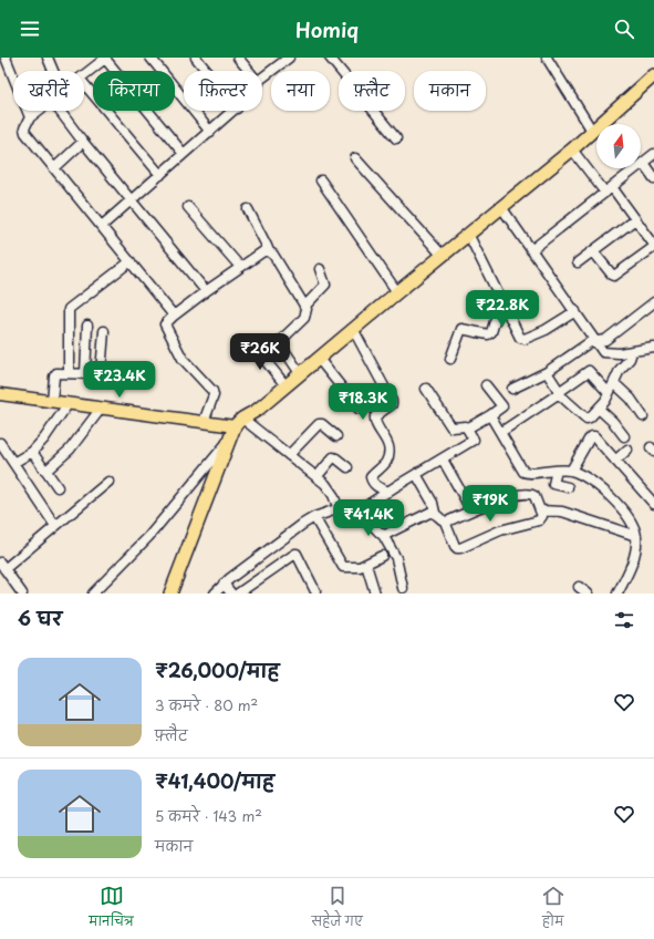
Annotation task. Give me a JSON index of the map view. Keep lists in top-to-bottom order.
{
  "north": "top",
  "page": {
    "header": "Homiq",
    "chip": [
      "खरीदें",
      "किराया",
      "फ़िल्टर",
      "नया",
      "फ़्लैट",
      "मकान"
    ],
    "price": [
      "₹22.8K",
      "₹26K",
      "₹23.4K",
      "₹18.3K",
      "₹19K",
      "₹41.4K"
    ],
    "heading": "6 घर",
    "list": [
      {
        "name": "₹26,000/माह",
        "note": "3 कमरे · 80 m² · फ़्लैट"
      },
      {
        "name": "₹41,400/माह",
        "note": "5 कमरे · 143 m² · मकान"
      }
    ],
    "tabs": ["मानचित्र", "सहेजे गए", "होम"]
  }
}
